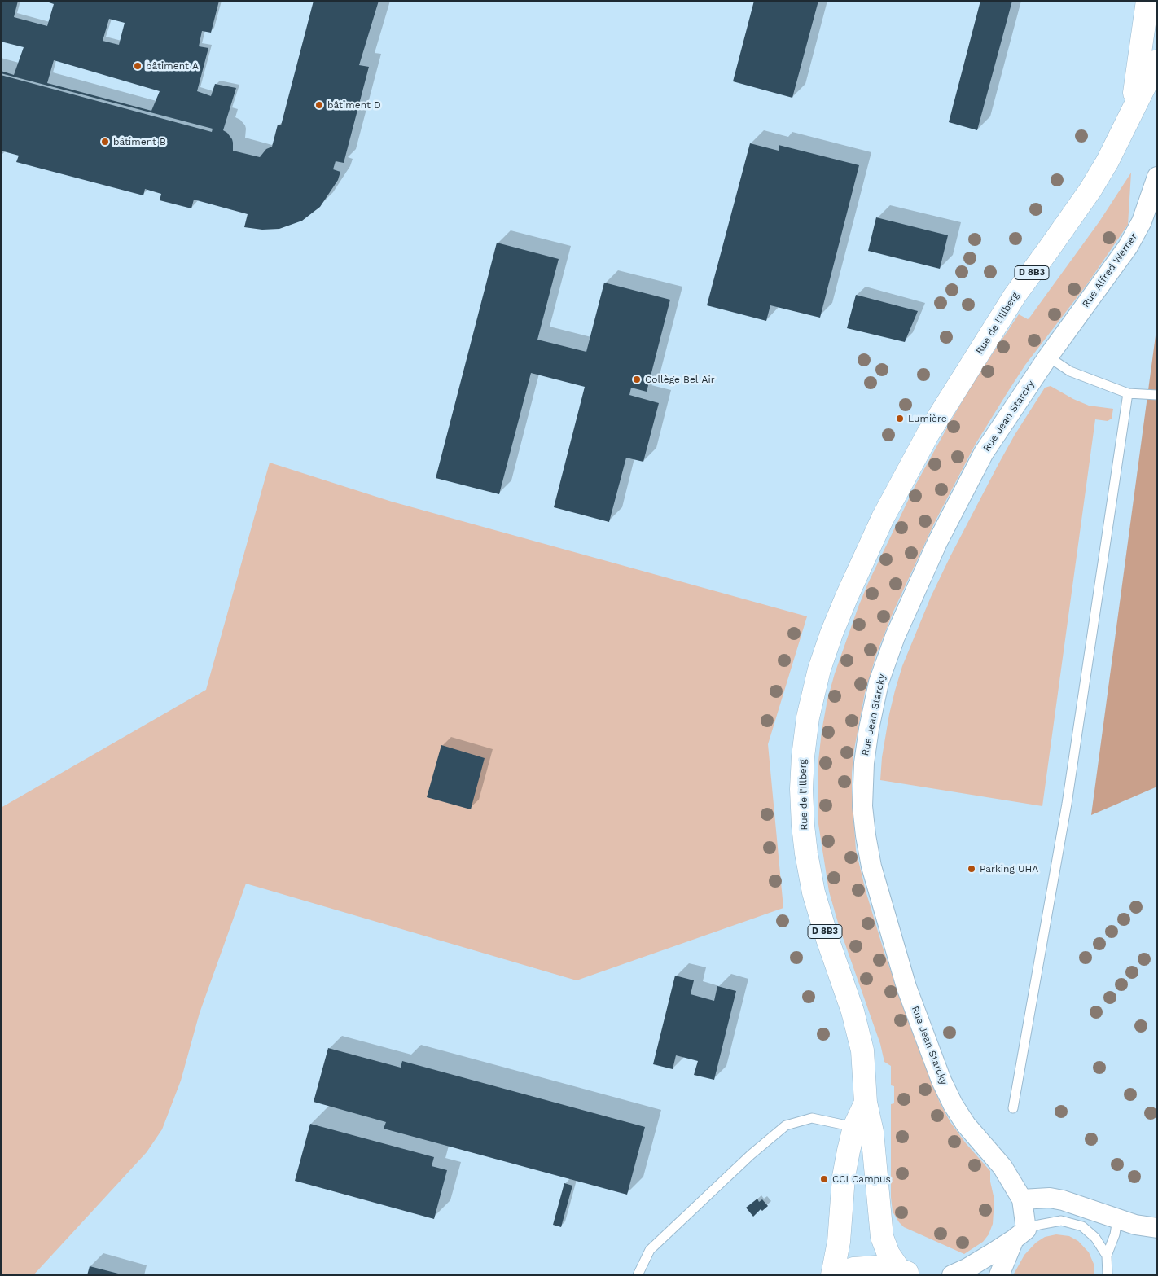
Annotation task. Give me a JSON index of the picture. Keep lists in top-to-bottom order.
{
  "streets": {
    "main road": ["D 8B3", "Rue de l'Illberg"],
    "street": ["Rue Alfred Werner", "Rue Jean Starcky"]
  },
  "crossings": [
    ["Rue Alfred Werner", "Rue Jean Starcky"],
    ["D 8B3", "Rue de l'Illberg"]
  ],
  "places": [
    "bâtiment A",
    "bâtiment D",
    "bâtiment B",
    "Collège Bel Air",
    "Lumière",
    "Parking UHA",
    "CCI Campus"
  ]
}
